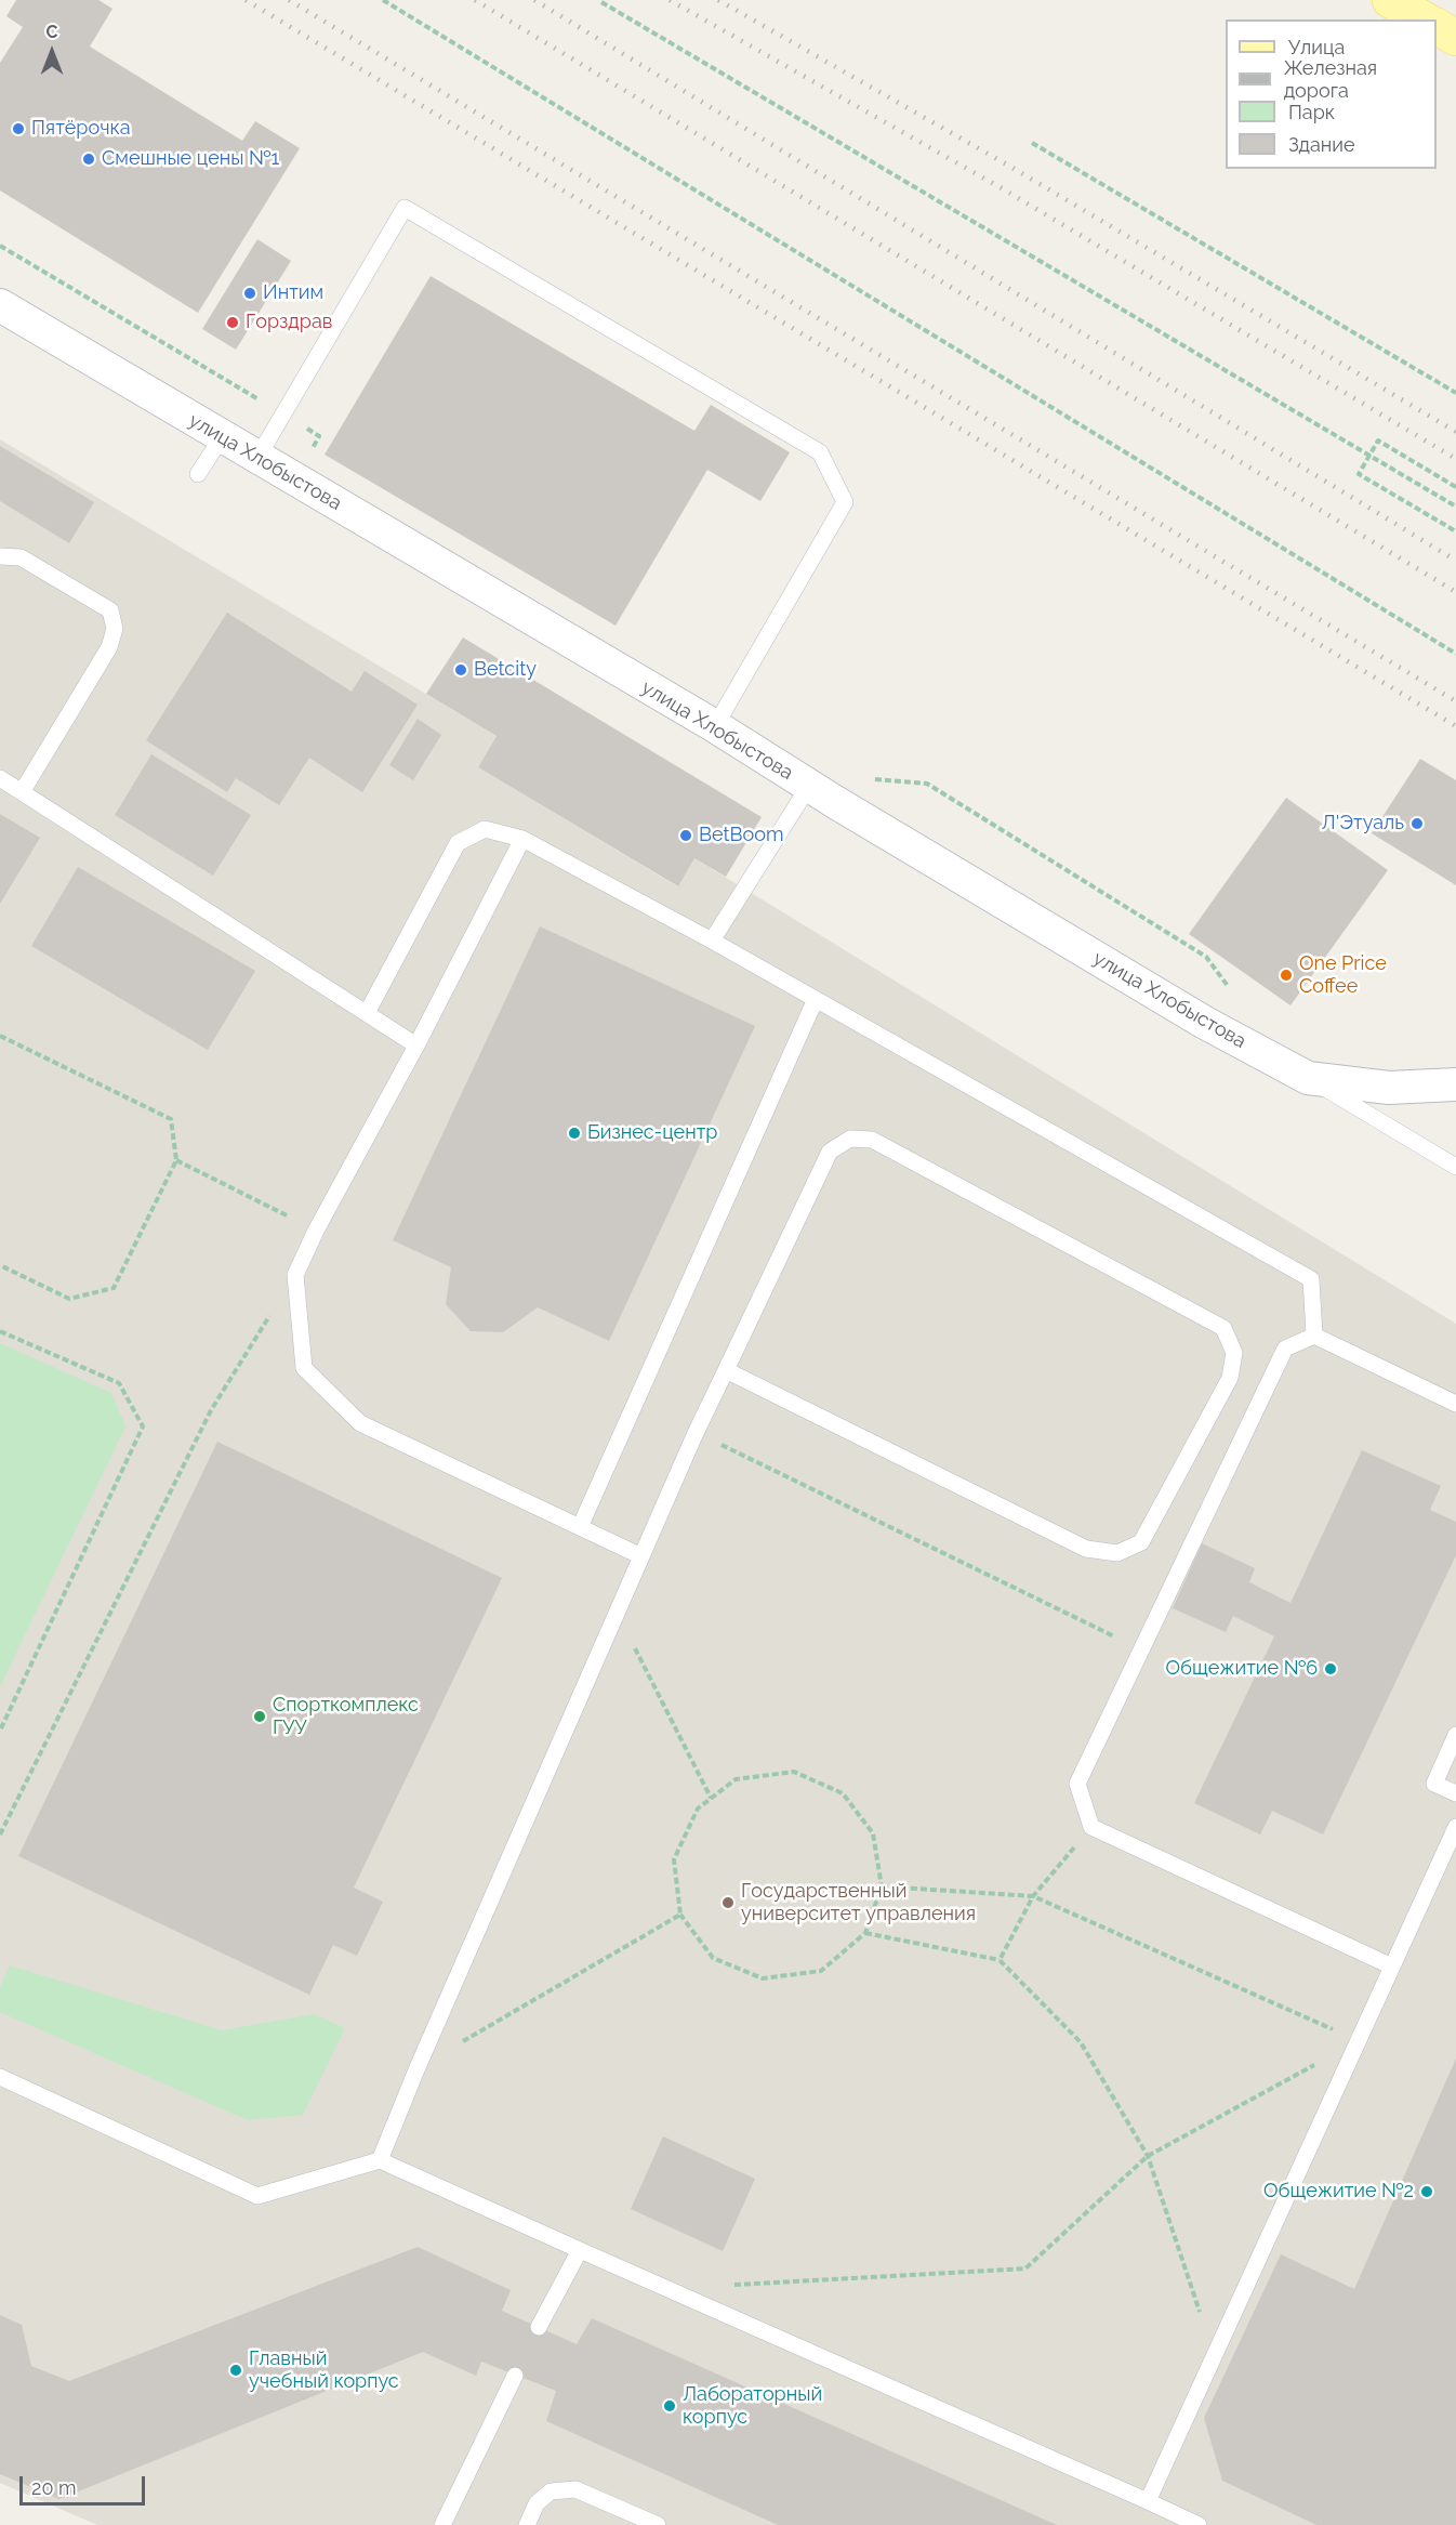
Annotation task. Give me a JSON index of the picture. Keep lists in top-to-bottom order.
{
  "streets": {
    "street": ["улица Хлобыстова"]
  },
  "places": [
    "Пятёрочка",
    "Смешные цены №1",
    "Интим",
    "Горздрав",
    "Betcity",
    "Л'Этуаль",
    "BetBoom",
    "One Price Coffee",
    "Бизнес-центр",
    "Общежитие №6",
    "Спорткомплекс ГУУ",
    "Государственный университет управления",
    "Общежитие №2",
    "Главный учебный корпус",
    "Лабораторный корпус"
  ],
  "legend": [
    "Улица",
    "Железная дорога",
    "Парк",
    "Здание"
  ],
  "scale_bar": "20 m",
  "north": "top"
}
